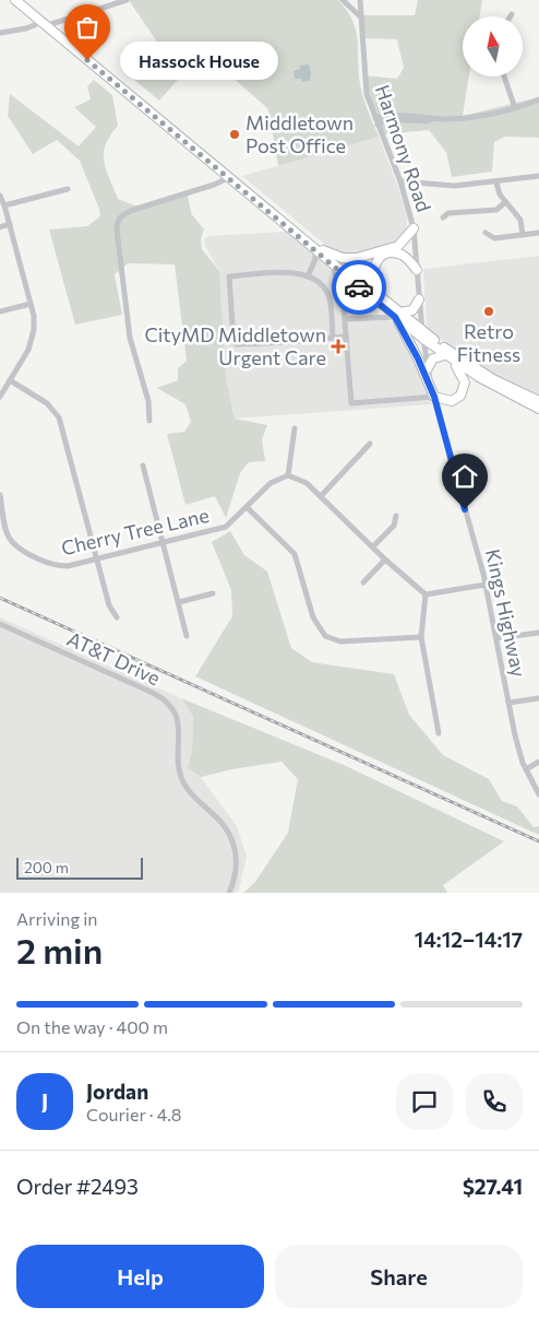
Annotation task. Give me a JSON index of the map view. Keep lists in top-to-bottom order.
{
  "streets": {
    "street": [
      "Harmony Road",
      "Cherry Tree Lane",
      "Kings Highway",
      "AT&T Drive"
    ]
  },
  "crossings": [
    ["Harmony Road", "Kings Highway"]
  ],
  "places": {
    "other": ["Hassock House", "Middletown Post Office", "Retro Fitness"],
    "health": ["CityMD Middletown Urgent Care"]
  },
  "scale_bar": "200 m",
  "north": "top",
  "page": {
    "bubble": "Hassock House",
    "scale": "200 m",
    "heading": ["2 min", "Arriving in", "14:12–14:17"],
    "panel": [
      "Jordan",
      "Courier · 4.8",
      "Order #2493",
      "$27.41"
    ],
    "bar": "On the way · 400 m",
    "round": "J",
    "buttons": ["Help", "Share"]
  }
}
